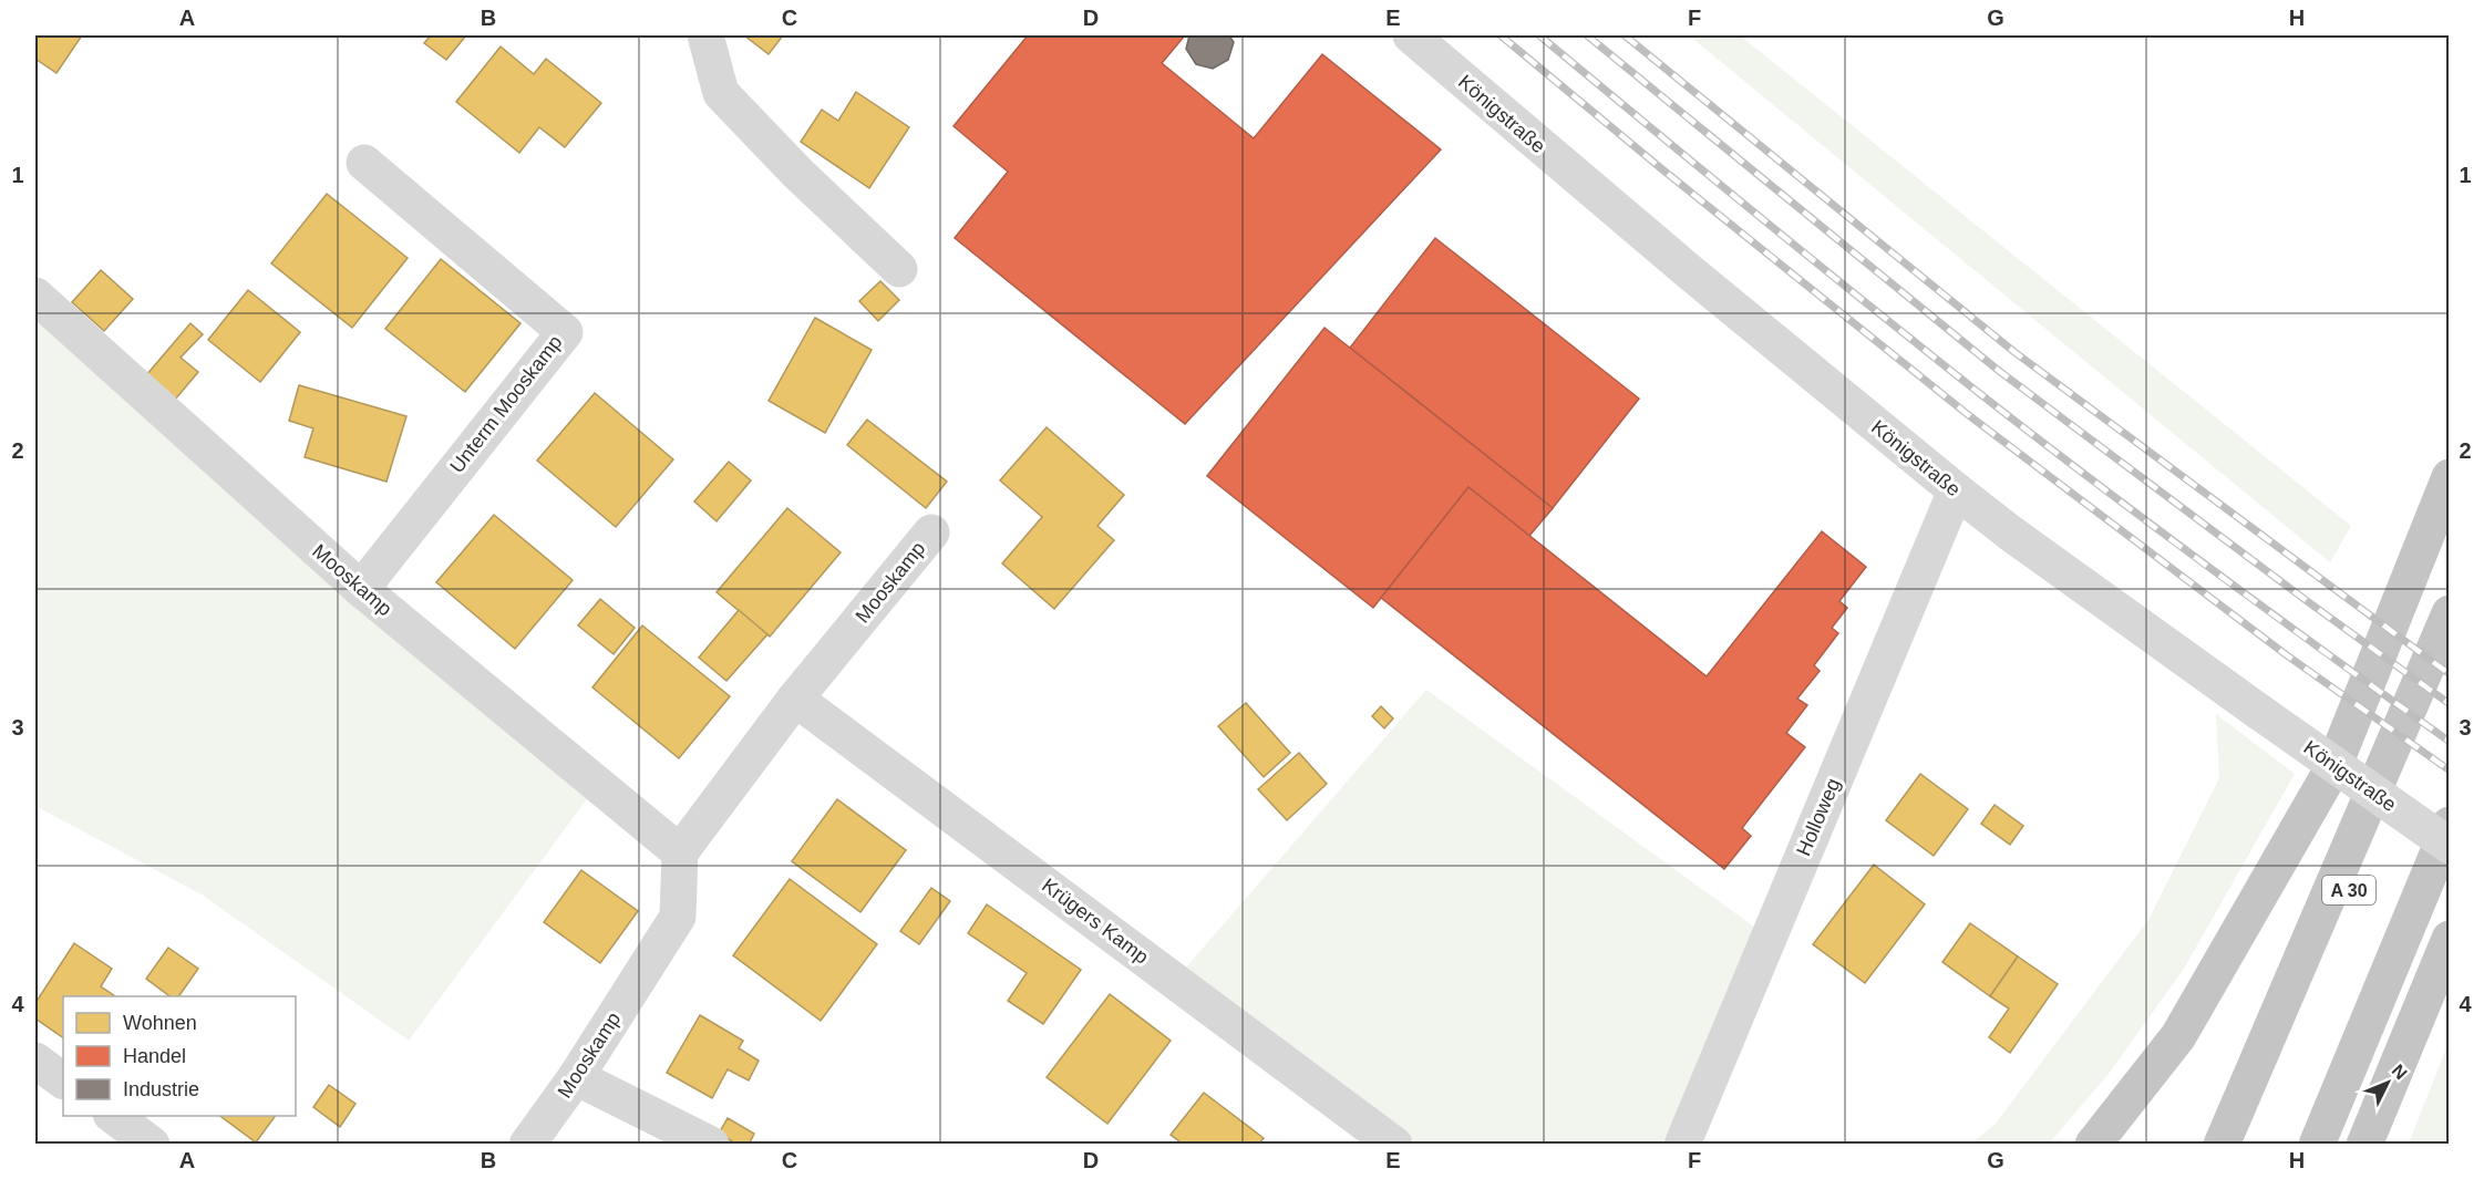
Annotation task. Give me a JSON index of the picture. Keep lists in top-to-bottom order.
{
  "streets": {
    "highway": ["A 30"],
    "street": [
      "Königstraße",
      "Unterm Mooskamp",
      "Mooskamp",
      "Holloweg",
      "Krügers Kamp"
    ]
  },
  "crossings": [
    ["Königstraße", "Holloweg"],
    ["Unterm Mooskamp", "Mooskamp"],
    ["Mooskamp", "Krügers Kamp"]
  ],
  "legend": ["Wohnen", "Handel", "Industrie"],
  "north": "top right",
  "grid": {
    "columns": [
      "A",
      "B",
      "C",
      "D",
      "E",
      "F",
      "G",
      "H"
    ],
    "rows": [
      "1",
      "2",
      "3",
      "4"
    ]
  }
}
